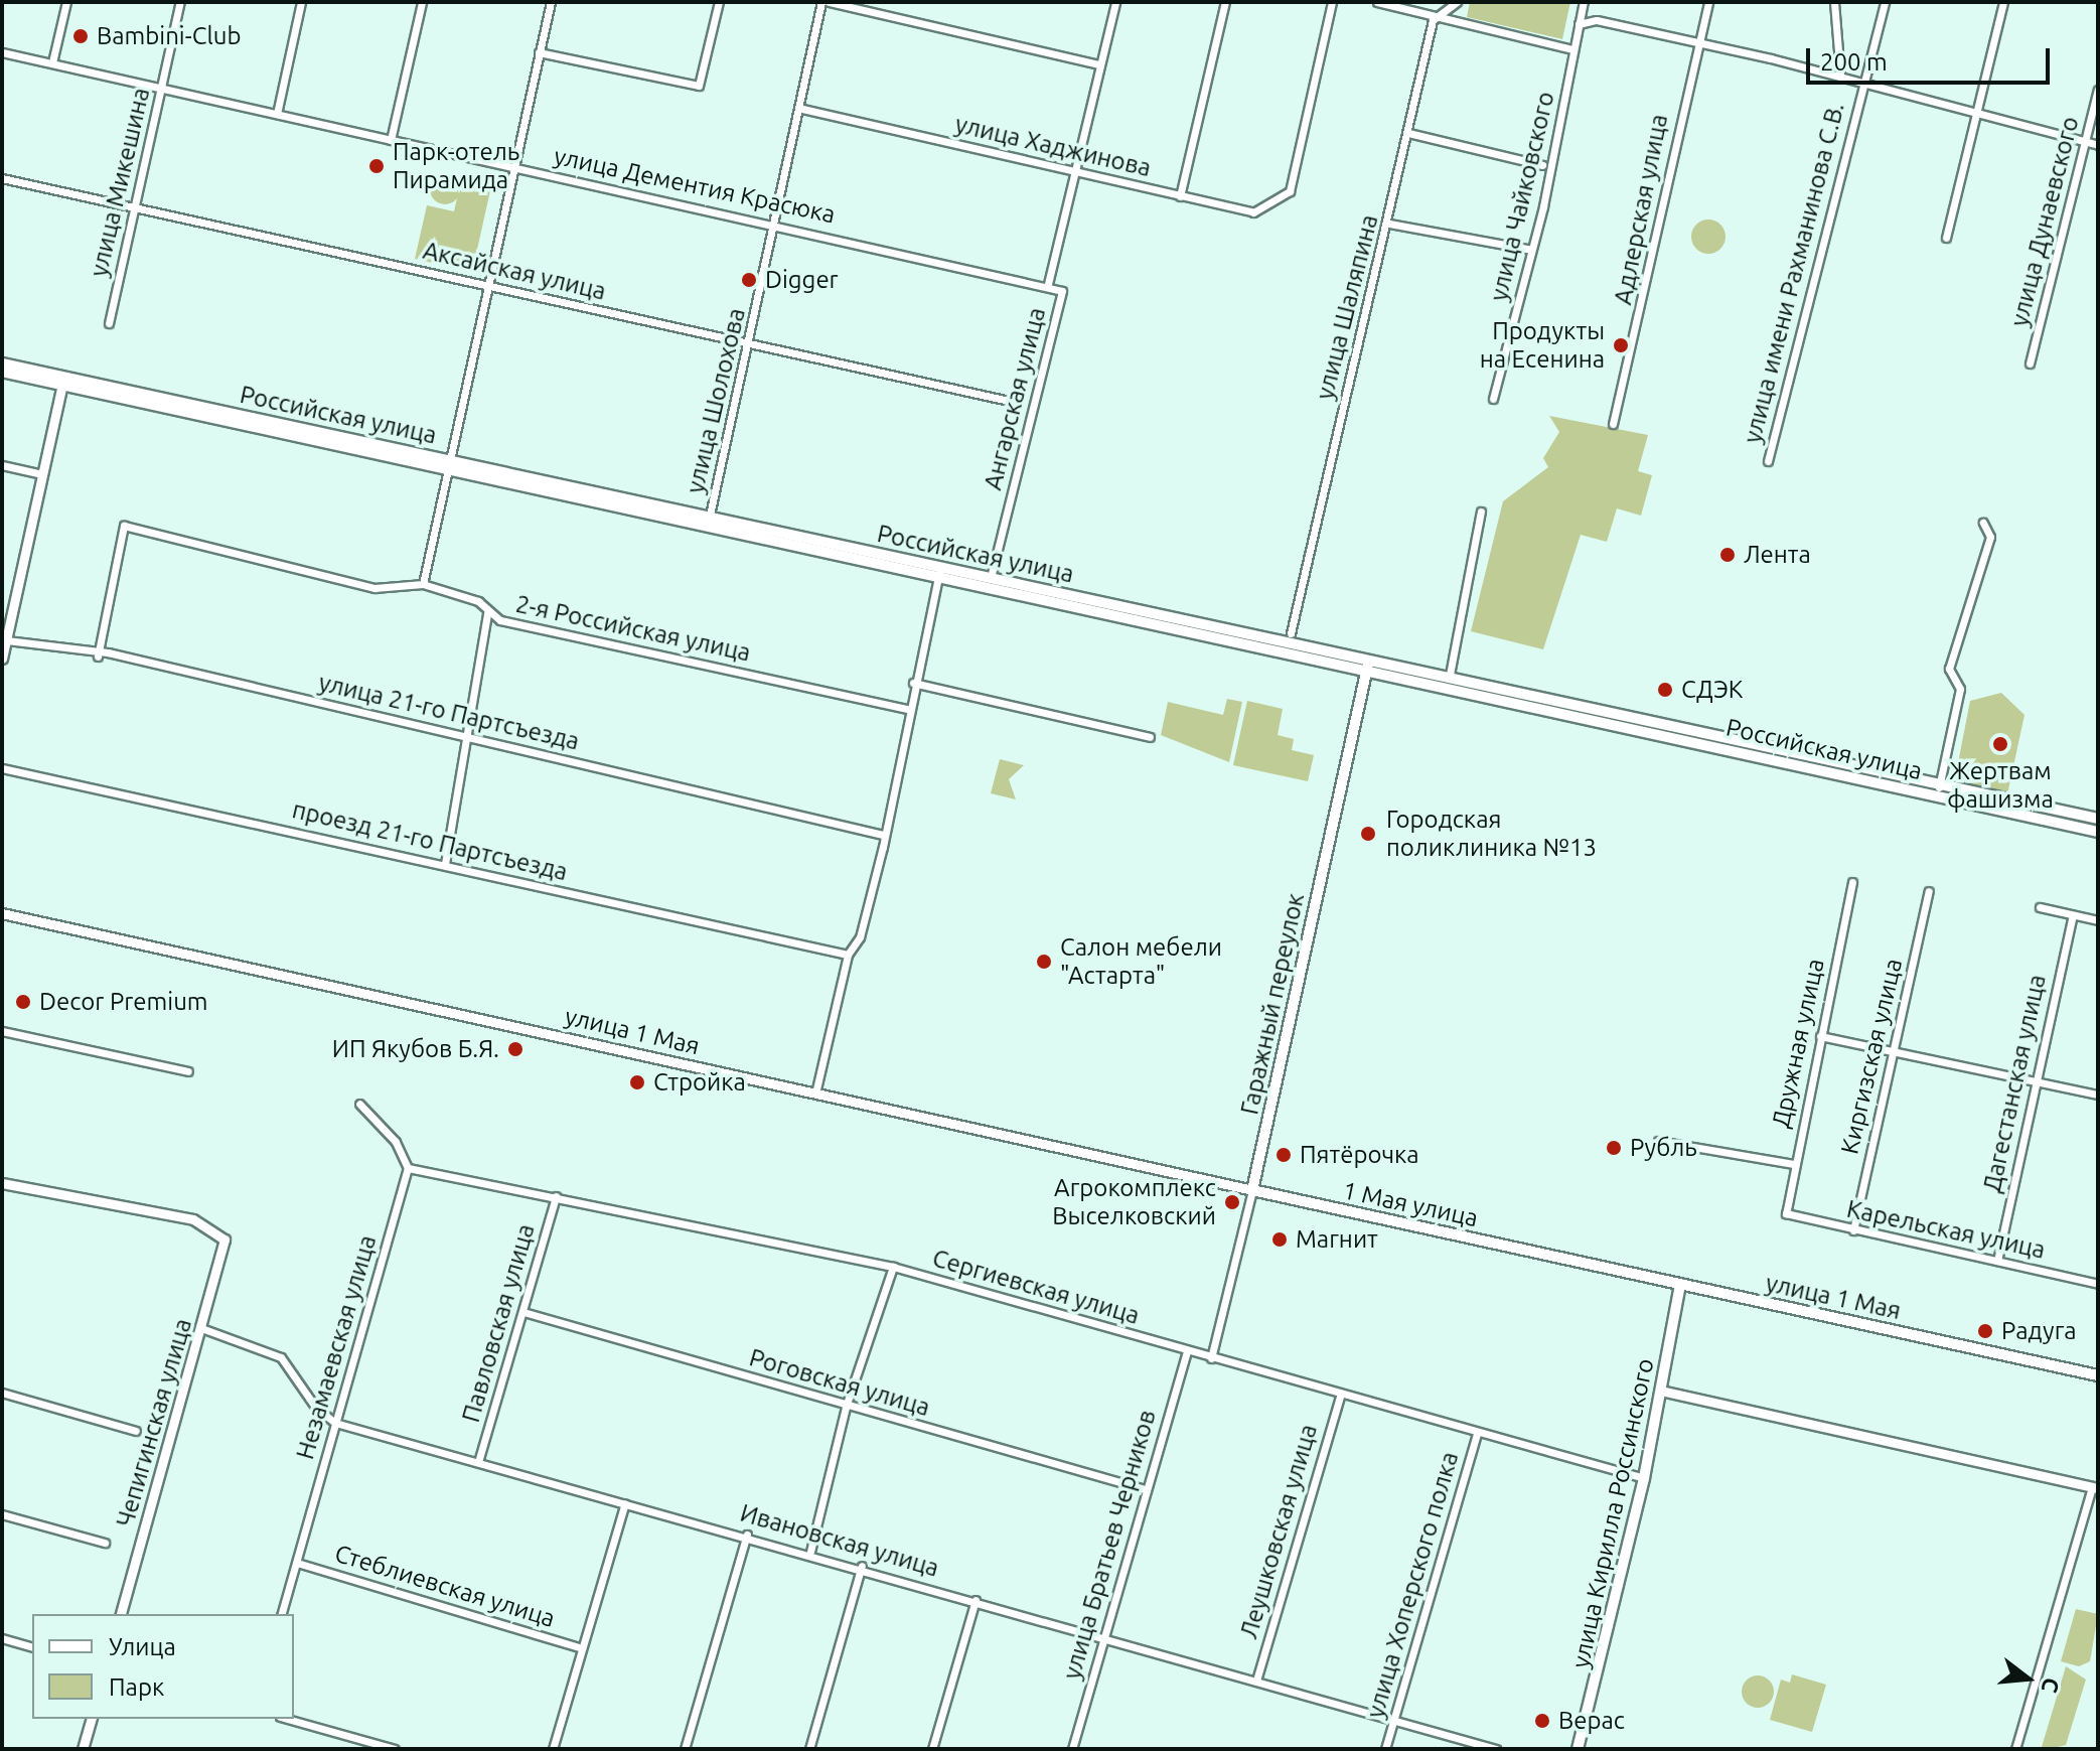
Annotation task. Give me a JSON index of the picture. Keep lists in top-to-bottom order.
{
  "streets": {
    "main road": [
      "Российская улица",
      "Гаражный переулок",
      "улица 1 Мая",
      "1 Мая улица",
      "улица Кирилла Россинского"
    ],
    "street": [
      "улица Хаджинова",
      "улица Микешина",
      "улица Дементия Красюка",
      "улица Чайковского",
      "Адлерская улица",
      "улица Дунаевского",
      "Аксайская улица",
      "улица имени Рахманинова С.В.",
      "улица Шаляпина",
      "Ангарская улица",
      "улица Шолохова",
      "2-я Российская улица",
      "улица 21-го Партсъезда",
      "проезд 21-го Партсъезда",
      "Дружная улица",
      "Киргизская улица",
      "Дагестанская улица",
      "Карельская улица",
      "Сергиевская улица",
      "Павловская улица",
      "Незамаевская улица",
      "Роговская улица",
      "Чепигинская улица",
      "Леушковская улица",
      "Ивановская улица",
      "улица Братьев Черников",
      "улица Хоперского полка",
      "Стеблиевская улица"
    ]
  },
  "crossings": [
    ["улица Хаджинова", "Ангарская улица"],
    ["улица Хаджинова", "улица Шолохова"],
    ["улица Микешина", "улица Дементия Красюка"],
    ["улица Микешина", "Аксайская улица"],
    ["улица Дементия Красюка", "Ангарская улица"],
    ["улица Дементия Красюка", "улица Шолохова"],
    ["Аксайская улица", "улица Шолохова"],
    ["Ангарская улица", "Российская улица"],
    ["улица Шолохова", "Российская улица"],
    ["Российская улица", "Гаражный переулок"],
    ["2-я Российская улица", "улица 21-го Партсъезда"],
    ["Гаражный переулок", "улица 1 Мая"],
    ["Гаражный переулок", "1 Мая улица"],
    ["Гаражный переулок", "Сергиевская улица"],
    ["улица 1 Мая", "1 Мая улица"],
    ["улица 1 Мая", "улица Кирилла Россинского"],
    ["Дружная улица", "Карельская улица"],
    ["Киргизская улица", "Карельская улица"],
    ["Дагестанская улица", "Карельская улица"],
    ["Сергиевская улица", "Павловская улица"],
    ["Сергиевская улица", "Незамаевская улица"],
    ["Сергиевская улица", "улица Кирилла Россинского"],
    ["Сергиевская улица", "Леушковская улица"],
    ["Сергиевская улица", "улица Братьев Черников"],
    ["Сергиевская улица", "улица Хоперского полка"],
    ["Павловская улица", "Роговская улица"],
    ["Павловская улица", "Ивановская улица"],
    ["Незамаевская улица", "Ивановская улица"],
    ["Незамаевская улица", "Стеблиевская улица"],
    ["Роговская улица", "улица Братьев Черников"],
    ["Чепигинская улица", "Ивановская улица"],
    ["Леушковская улица", "Ивановская улица"],
    ["Ивановская улица", "улица Братьев Черников"],
    ["Ивановская улица", "улица Хоперского полка"]
  ],
  "places": [
    "Bambini-Club",
    "Парк-отель Пирамида",
    "Digger",
    "Продукты на Есенина",
    "Лента",
    "СДЭК",
    "Жертвам фашизма",
    "Городская поликлиника №13",
    "Салон мебели \"Астарта\"",
    "Decor Premium",
    "ИП Якубов Б.Я.",
    "Стройка",
    "Рубль",
    "Пятёрочка",
    "Агрокомплекс Выселковский",
    "Магнит",
    "Радуга",
    "Верас"
  ],
  "legend": ["Улица", "Парк"],
  "scale_bar": "200 m",
  "north": "right"
}
